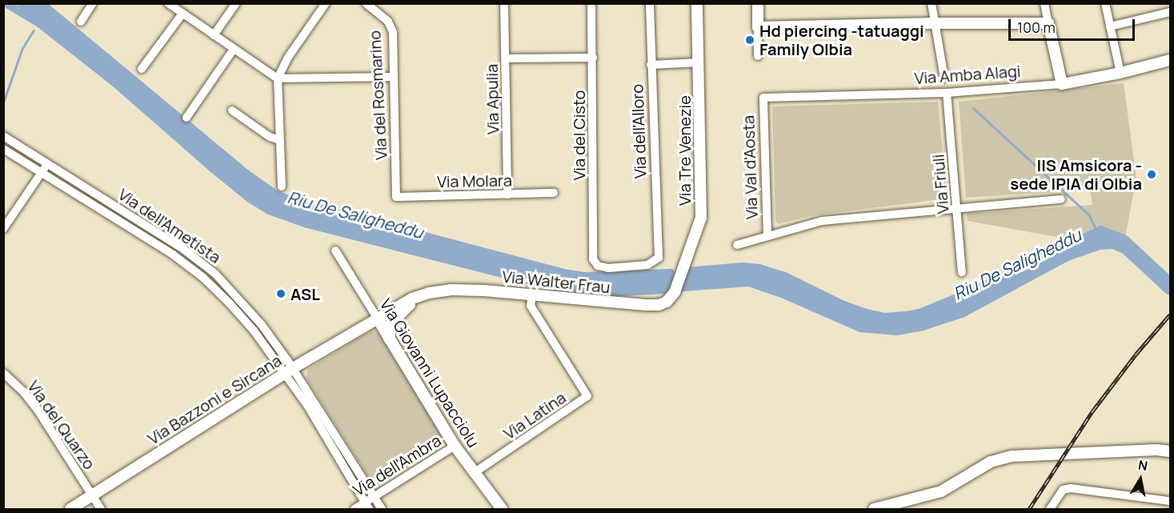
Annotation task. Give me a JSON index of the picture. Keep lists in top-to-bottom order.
{
  "streets": {
    "street": [
      "Via Amba Alagi",
      "Via del Rosmarino",
      "Via Apulia",
      "Via dell'Alloro",
      "Via del Cisto",
      "Via Tre Venezie",
      "Via Val d'Aosta",
      "Via Molara",
      "Via Friuli",
      "Via dell'Ametista",
      "Via Walter Frau",
      "Via Giovanni Lupacciolu",
      "Via Bazzoni e Sircana",
      "Via Latina",
      "Via del Quarzo",
      "Via dell'Ambra"
    ]
  },
  "crossings": [
    ["Via Amba Alagi", "Via Val d'Aosta"],
    ["Via Amba Alagi", "Via Friuli"],
    ["Via del Rosmarino", "Via Molara"],
    ["Via Apulia", "Via Molara"],
    ["Via dell'Alloro", "Via del Cisto"],
    ["Via Tre Venezie", "Via Walter Frau"],
    ["Via dell'Ametista", "Via Bazzoni e Sircana"],
    ["Via Walter Frau", "Via Giovanni Lupacciolu"],
    ["Via Walter Frau", "Via Bazzoni e Sircana"],
    ["Via Walter Frau", "Via Latina"],
    ["Via Giovanni Lupacciolu", "Via Bazzoni e Sircana"],
    ["Via Giovanni Lupacciolu", "Via Latina"],
    ["Via Giovanni Lupacciolu", "Via dell'Ambra"],
    ["Via Bazzoni e Sircana", "Via del Quarzo"]
  ],
  "water": ["Riu De Saligheddu"],
  "places": ["Hd piercing -tatuaggi Family Olbia", "IIS Amsicora - sede IPIA di Olbia", "ASL"],
  "scale_bar": "100 m",
  "north": "top"
}
